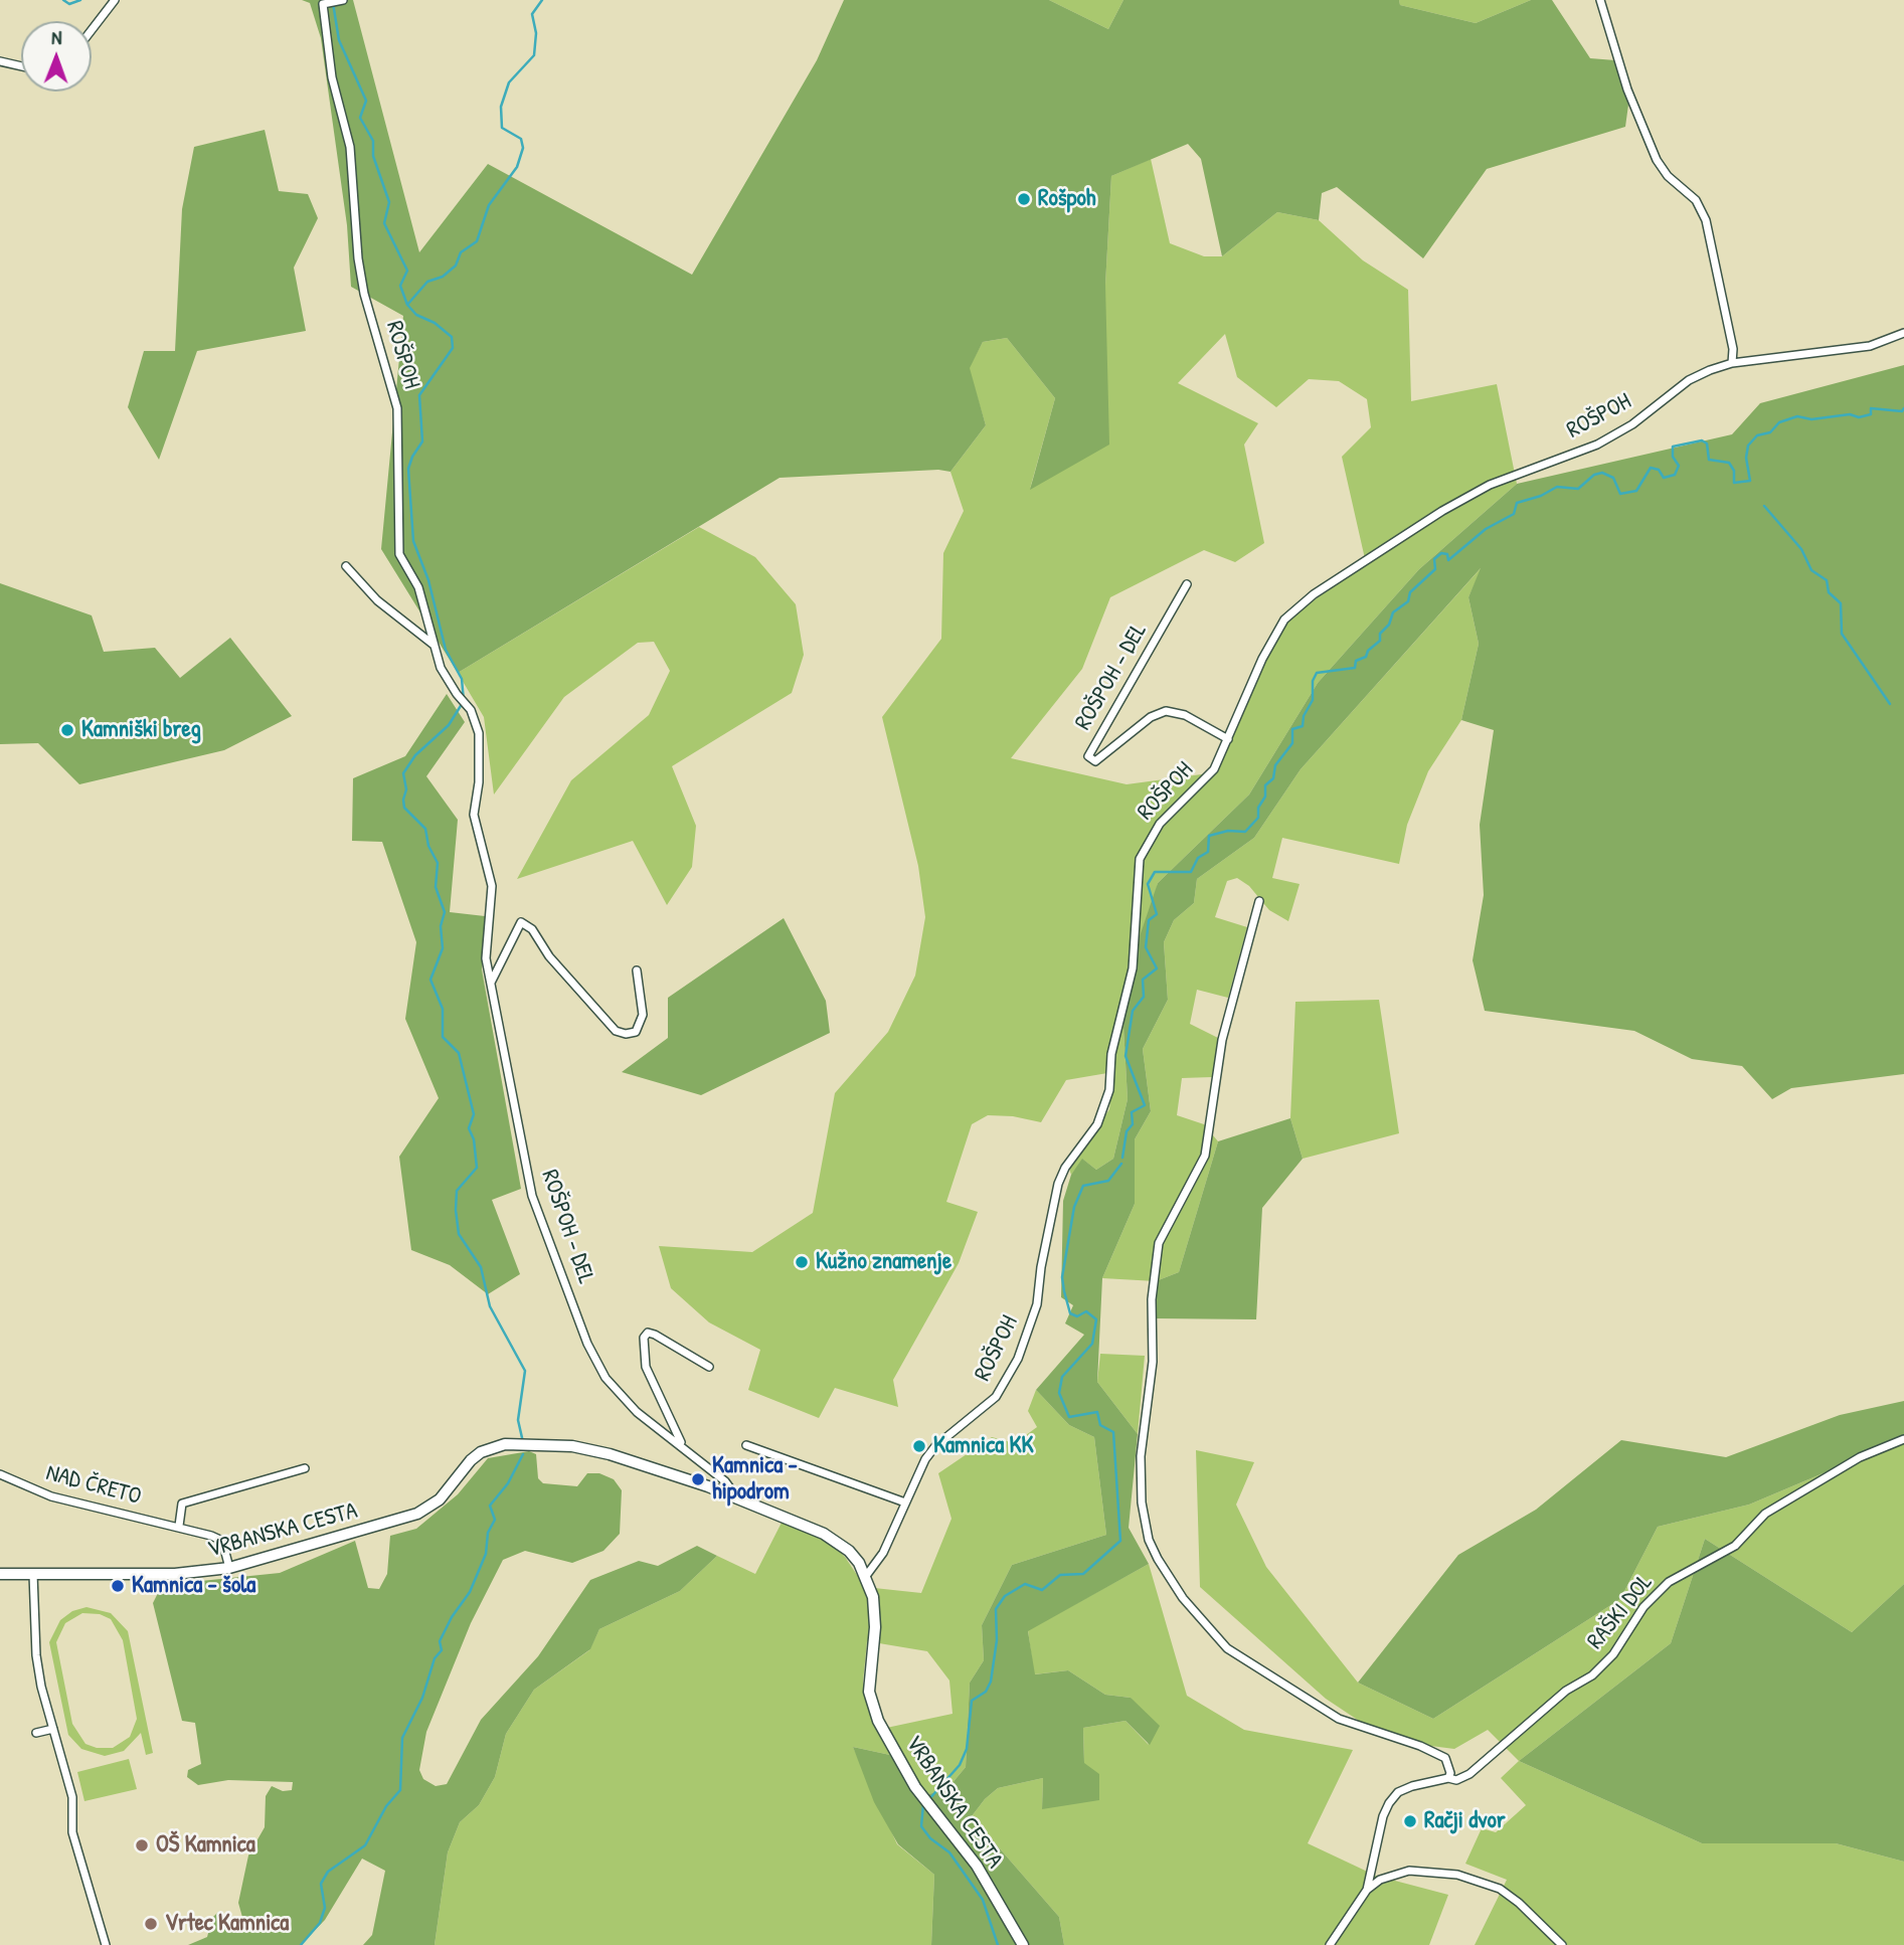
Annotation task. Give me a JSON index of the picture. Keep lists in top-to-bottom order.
{
  "streets": {
    "street": [
      "ROŠPOH",
      "ROŠPOH - DEL",
      "NAD ČRETO",
      "VRBANSKA CESTA",
      "RAŠKI DOL"
    ]
  },
  "crossings": [
    ["ROŠPOH", "ROŠPOH - DEL"],
    ["ROŠPOH", "VRBANSKA CESTA"],
    ["ROŠPOH - DEL", "VRBANSKA CESTA"],
    ["NAD ČRETO", "VRBANSKA CESTA"]
  ],
  "places": [
    "Rošpoh",
    "Kamniški breg",
    "Kužno znamenje",
    "Kamnica KK",
    "Kamnica - hipodrom",
    "Kamnica - šola",
    "Račji dvor",
    "OŠ Kamnica",
    "Vrtec Kamnica"
  ],
  "north": "top"
}
